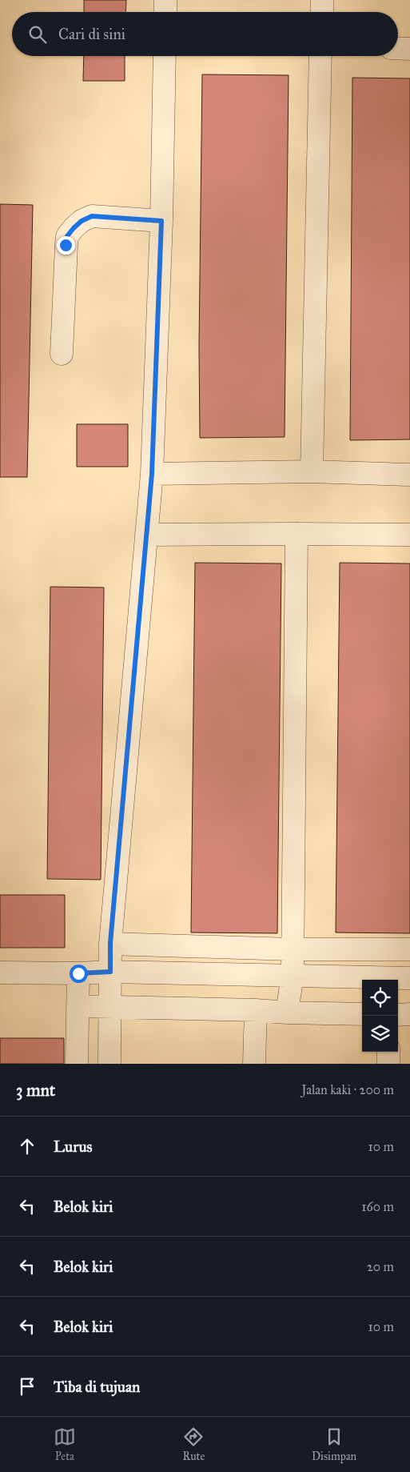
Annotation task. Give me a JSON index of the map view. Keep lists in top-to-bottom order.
{
  "page": {
    "search": "Cari di sini",
    "heading": ["3 mnt", "Jalan kaki · 200 m"],
    "list": [
      ["Lurus", "10 m"],
      ["Belok kiri", "160 m"],
      ["Belok kiri", "20 m"],
      ["Belok kiri", "10 m"],
      "Tiba di tujuan"
    ],
    "nav": ["Peta", "Rute", "Disimpan"]
  }
}
